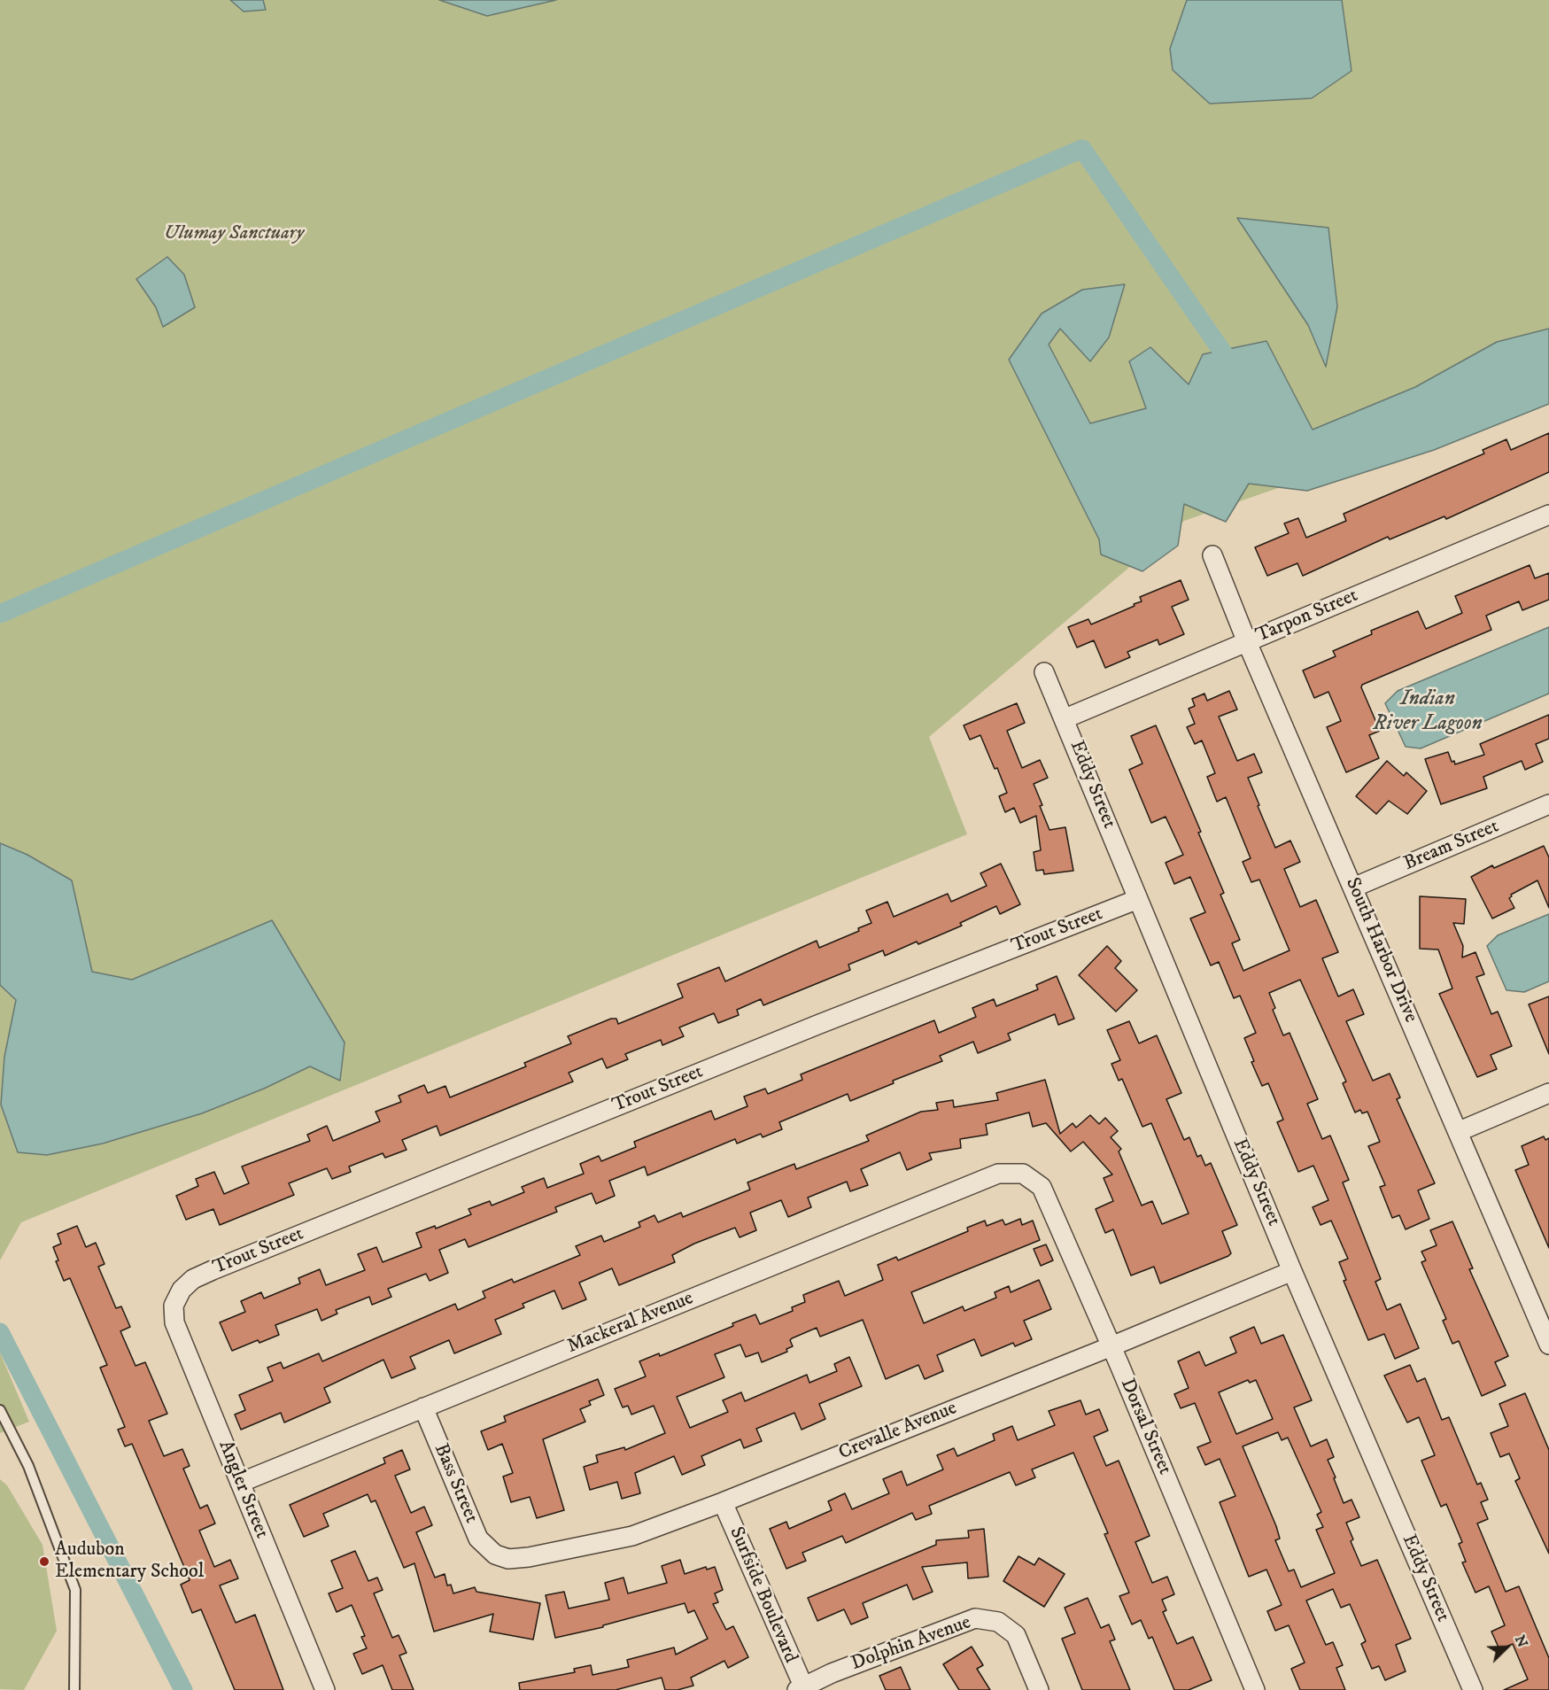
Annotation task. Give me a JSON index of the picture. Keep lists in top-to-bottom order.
{
  "streets": {
    "street": [
      "Tarpon Street",
      "Eddy Street",
      "Bream Street",
      "Trout Street",
      "South Harbor Drive",
      "Mackeral Avenue",
      "Dorsal Street",
      "Crevalle Avenue",
      "Bass Street",
      "Angler Street",
      "Surfside Boulevard",
      "Dolphin Avenue"
    ]
  },
  "crossings": [
    ["Tarpon Street", "Eddy Street"],
    ["Tarpon Street", "South Harbor Drive"],
    ["Eddy Street", "Trout Street"],
    ["Eddy Street", "Crevalle Avenue"],
    ["Bream Street", "South Harbor Drive"],
    ["Trout Street", "Angler Street"],
    ["Mackeral Avenue", "Dorsal Street"],
    ["Mackeral Avenue", "Bass Street"],
    ["Mackeral Avenue", "Angler Street"],
    ["Dorsal Street", "Crevalle Avenue"],
    ["Crevalle Avenue", "Bass Street"],
    ["Crevalle Avenue", "Surfside Boulevard"],
    ["Surfside Boulevard", "Dolphin Avenue"]
  ],
  "water": ["Indian River Lagoon"],
  "parks": ["Ulumay Sanctuary"],
  "places": ["Audubon Elementary School"],
  "north": "top right"
}
